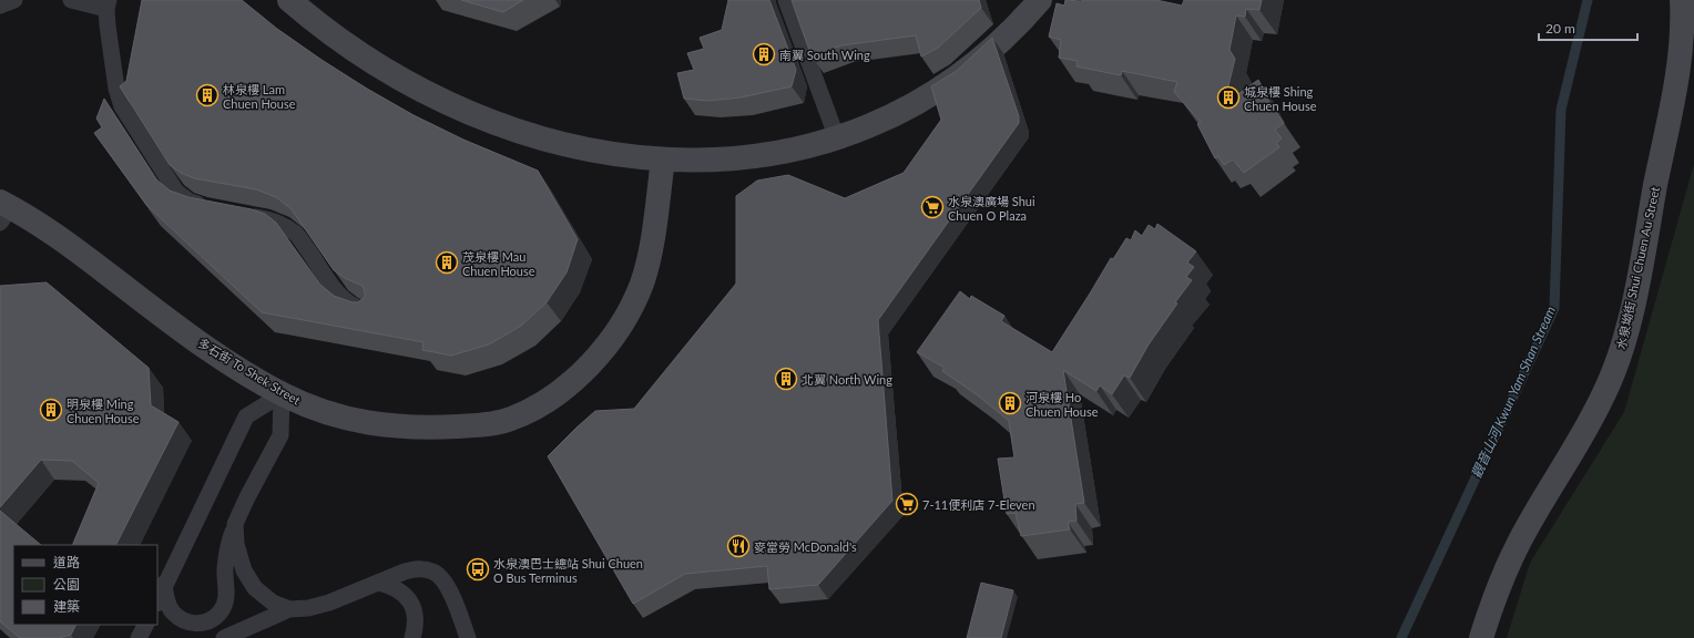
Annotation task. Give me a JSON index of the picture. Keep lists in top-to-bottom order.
{
  "streets": {
    "street": ["水泉坳街 Shui Chuen Au Street", "多石街 To Shek Street"]
  },
  "water": ["觀音山河 Kwun Yam Shan Stream"],
  "places": {
    "building": [
      "南翼 South Wing",
      "林泉樓 Lam Chuen House",
      "城泉樓 Shing Chuen House",
      "茂泉樓 Mau Chuen House",
      "北翼 North Wing",
      "河泉樓 Ho Chuen House",
      "明泉樓 Ming Chuen House"
    ],
    "supermarket": ["水泉澳廣場 Shui Chuen O Plaza", "7-11便利店 7-Eleven"],
    "restaurant": ["麥當勞 McDonald's"],
    "bus stop": ["水泉澳巴士總站 Shui Chuen O Bus Terminus"]
  },
  "legend": ["道路", "公園", "建築"],
  "scale_bar": "20 m"
}
